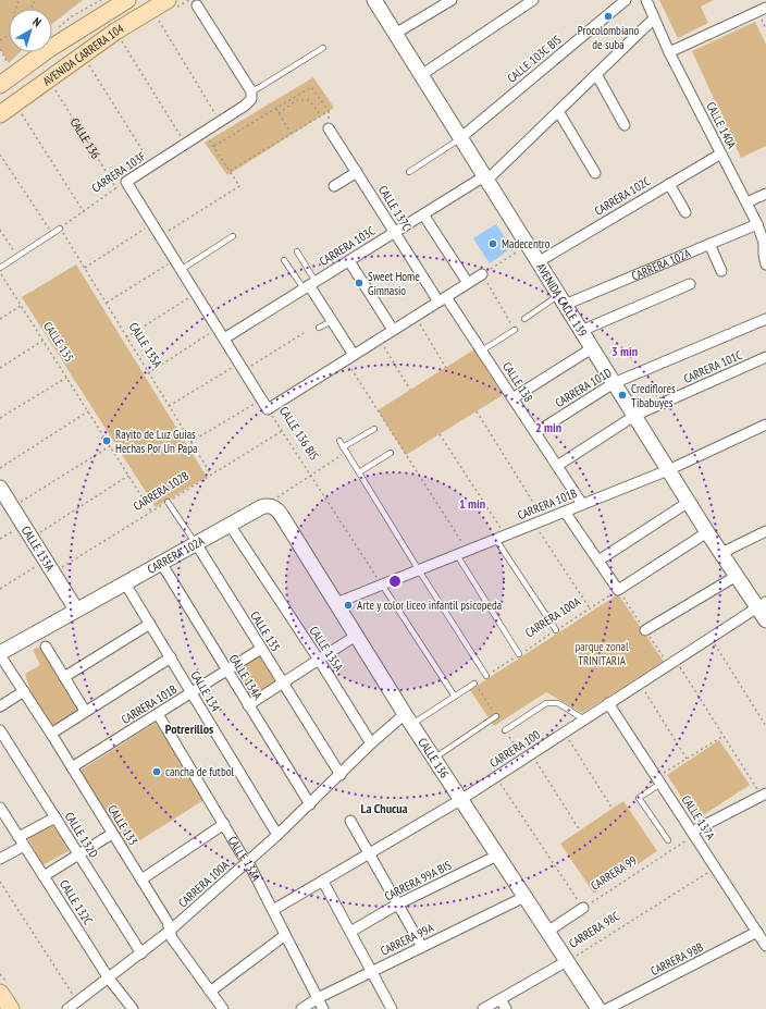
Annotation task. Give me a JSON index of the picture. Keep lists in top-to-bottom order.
{
  "streets": {
    "main road": ["AVENIDA CARRERA 104"],
    "street": [
      "CALLE 103C BIS",
      "CALLE 140A",
      "CALLE 136",
      "CARRERA 103F",
      "CARRERA 102C",
      "CALLE 137C",
      "CARRERA 103C",
      "CARRERA 102A",
      "AVENIDA CALLE 139",
      "CALLE 135",
      "CALLE 135A",
      "CARRERA 101C",
      "CALLE 138",
      "CARRERA 101D",
      "CALLE 136 BIS",
      "CARRERA 101B",
      "CALLE 133A",
      "CARRERA 100A",
      "CALLE 134A",
      "CALLE 134",
      "CARRERA 100",
      "CALLE 137A",
      "CALLE 133",
      "CALLE 132D",
      "CARRERA 99A BIS",
      "CALLE 132C",
      "CARRERA 98C",
      "CARRERA 99A",
      "CARRERA 98B"
    ],
    "path": ["CARRERA 102B", "CARRERA 99"]
  },
  "crossings": [
    ["CALLE 103C BIS", "AVENIDA CALLE 139"],
    ["CALLE 140A", "CARRERA 102C"],
    ["CALLE 140A", "CARRERA 103C"],
    ["CALLE 140A", "CARRERA 102A"],
    ["CALLE 136", "CARRERA 103F"],
    ["CALLE 136", "CARRERA 102A"],
    ["CALLE 136", "CARRERA 101B"],
    ["CALLE 136", "CARRERA 100A"],
    ["CALLE 136", "CARRERA 100"],
    ["CALLE 136", "CARRERA 99A BIS"],
    ["CALLE 136", "CARRERA 98C"],
    ["CALLE 136", "CARRERA 99A"],
    ["CARRERA 103F", "CALLE 135A"],
    ["CARRERA 103F", "CALLE 136 BIS"],
    ["CARRERA 102C", "AVENIDA CALLE 139"],
    ["CALLE 137C", "CARRERA 103C"],
    ["CALLE 137C", "CALLE 138"],
    ["CARRERA 103C", "AVENIDA CALLE 139"],
    ["CARRERA 103C", "CALLE 136 BIS"],
    ["CARRERA 102A", "AVENIDA CALLE 139"],
    ["CARRERA 102A", "CALLE 135"],
    ["CARRERA 102A", "CALLE 135A"],
    ["CARRERA 102A", "CALLE 133A"],
    ["CARRERA 102A", "CALLE 134A"],
    ["CARRERA 102A", "CALLE 134"],
    ["CARRERA 102A", "CALLE 133"],
    ["AVENIDA CALLE 139", "CARRERA 101C"],
    ["AVENIDA CALLE 139", "CARRERA 101D"],
    ["AVENIDA CALLE 139", "CARRERA 101B"],
    ["AVENIDA CALLE 139", "CARRERA 100"],
    ["CALLE 135", "CARRERA 102B"],
    ["CALLE 135", "CARRERA 101B"],
    ["CALLE 135", "CARRERA 100A"],
    ["CALLE 135A", "CARRERA 102B"],
    ["CALLE 135A", "CARRERA 100A"],
    ["CARRERA 101C", "CALLE 138"],
    ["CALLE 138", "CARRERA 101D"],
    ["CALLE 138", "CARRERA 101B"],
    ["CALLE 136 BIS", "CARRERA 102B"],
    ["CALLE 136 BIS", "CARRERA 101B"],
    ["CARRERA 102B", "CALLE 133A"],
    ["CARRERA 101B", "CALLE 133A"],
    ["CARRERA 101B", "CALLE 134A"],
    ["CARRERA 101B", "CALLE 134"],
    ["CARRERA 101B", "CALLE 133"],
    ["CALLE 133A", "CARRERA 100A"],
    ["CALLE 133A", "CARRERA 100"],
    ["CALLE 133A", "CARRERA 99A"],
    ["CARRERA 100A", "CALLE 134A"],
    ["CARRERA 100A", "CALLE 134"],
    ["CARRERA 100A", "CALLE 133"],
    ["CARRERA 100A", "CALLE 132D"],
    ["CARRERA 100A", "CALLE 132C"],
    ["CARRERA 100", "CALLE 137A"],
    ["CALLE 137A", "CARRERA 99"],
    ["CALLE 137A", "CARRERA 98C"],
    ["CALLE 137A", "CARRERA 98B"]
  ],
  "districts": ["Potrerillos", "La Chucua"],
  "parks": ["parque zonal TRINITARIA"],
  "places": [
    "Procolombiano de suba",
    "Madecentro",
    "Sweet Home Gimnasio",
    "Crediflores Tibabuyes",
    "Rayito de Luz Guias Hechas Por Un Papa",
    "Arte y color liceo infantil psicopeda",
    "cancha de futbol"
  ],
  "north": "top right",
  "rings": ["3 min", "2 min", "1 min"]
}
